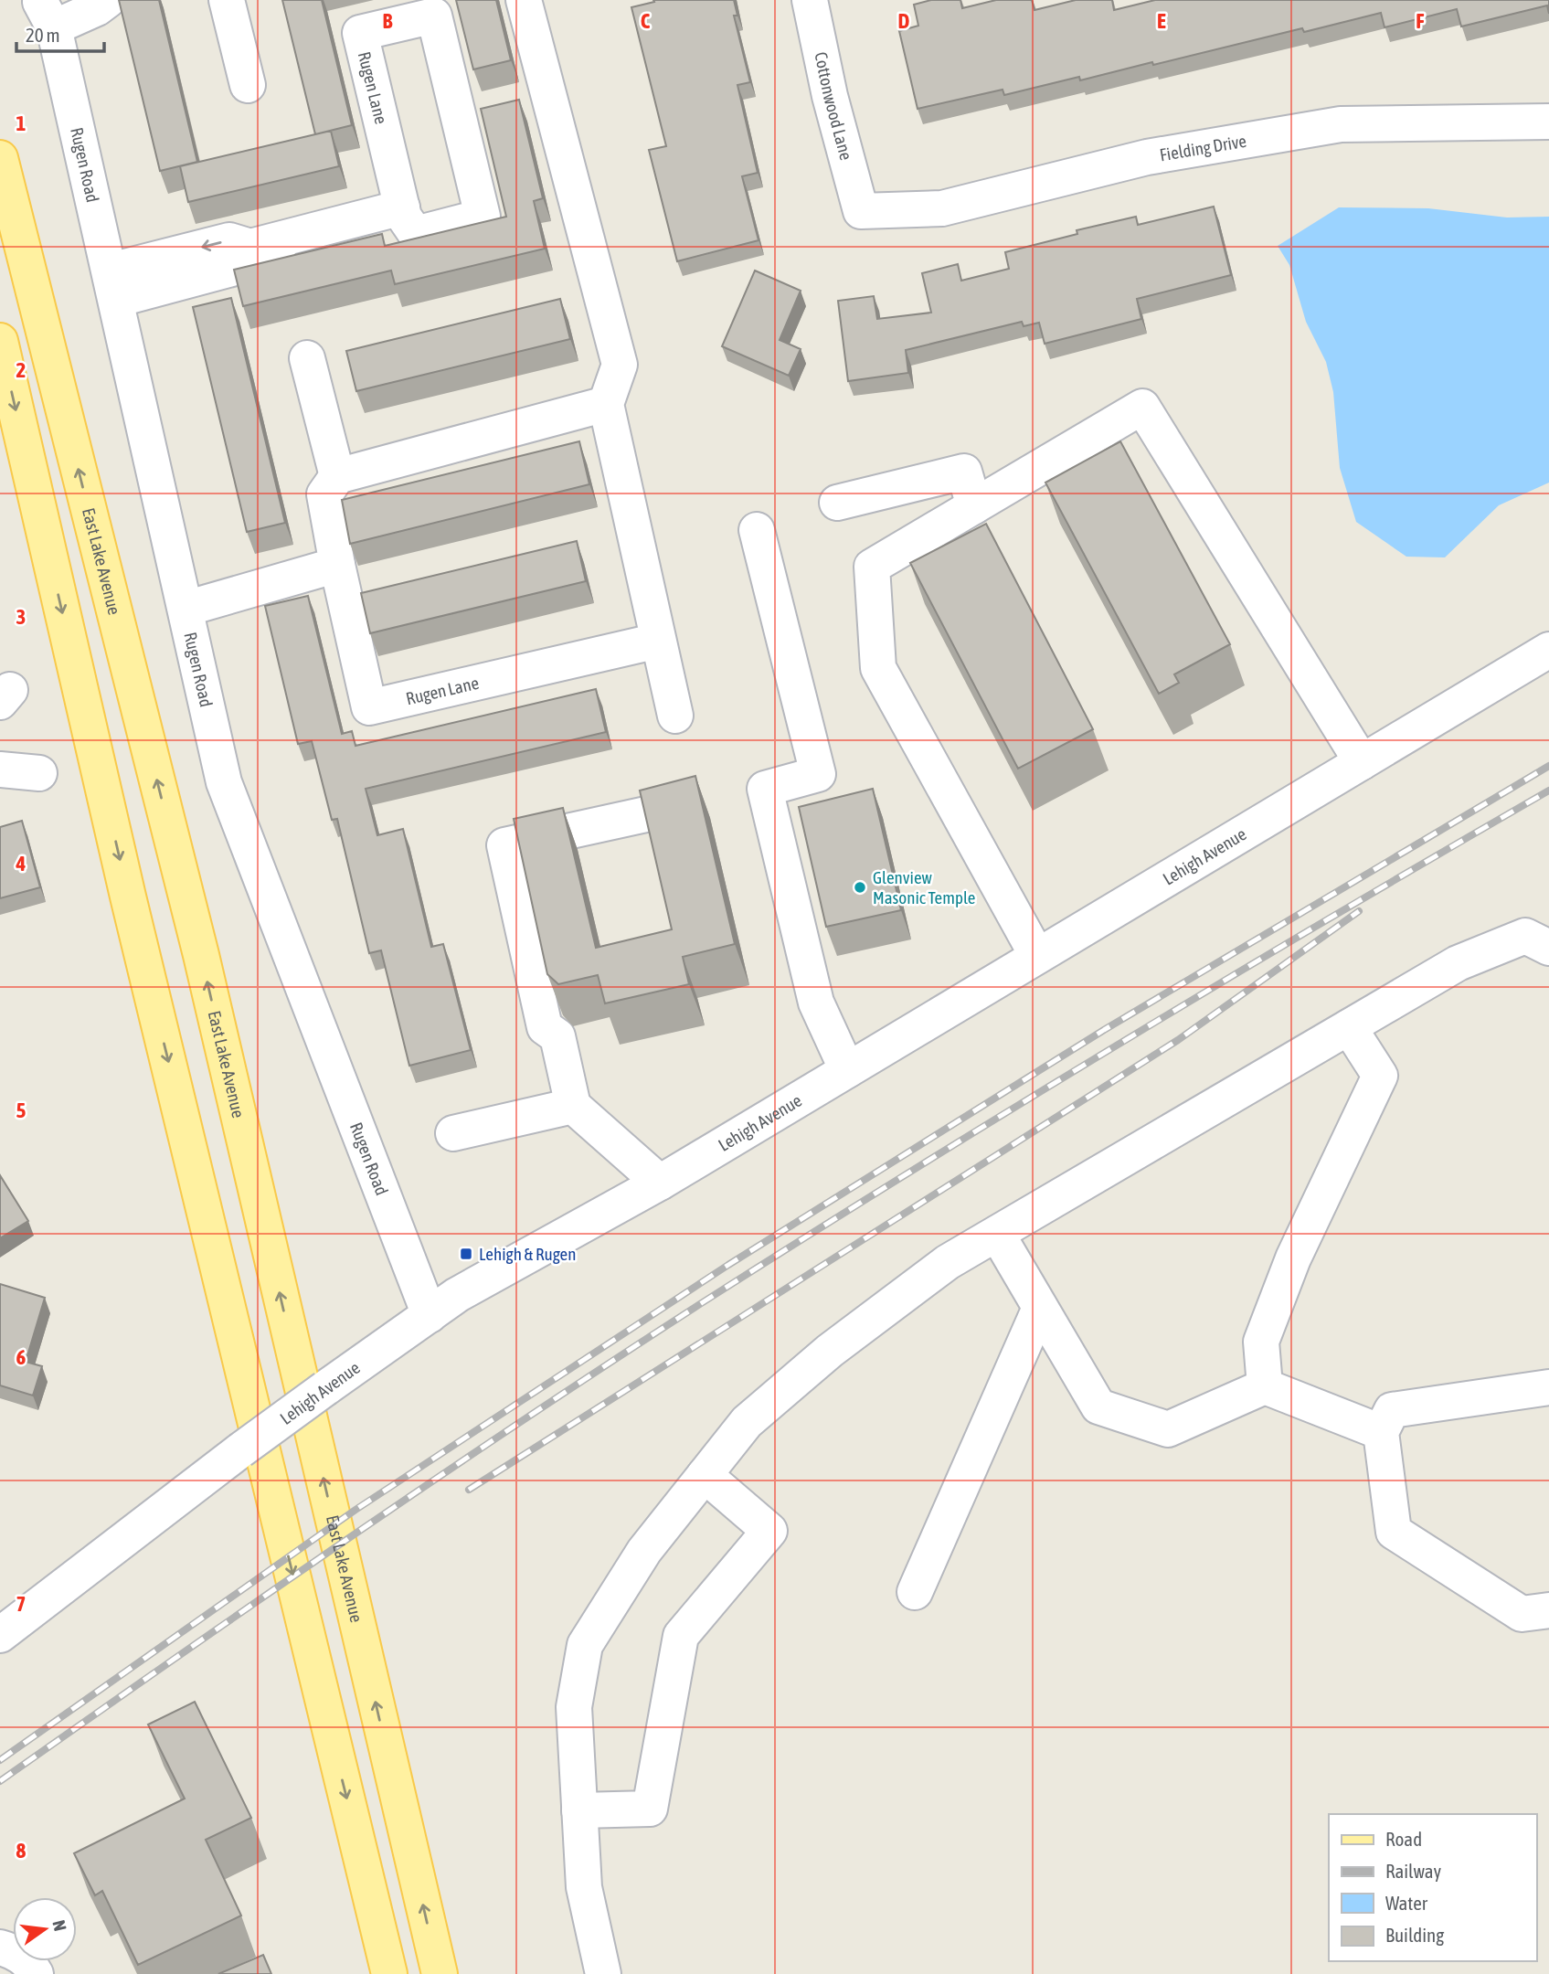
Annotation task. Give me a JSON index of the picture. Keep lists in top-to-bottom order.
{
  "streets": {
    "main road": ["East Lake Avenue"],
    "street": [
      "Rugen Lane",
      "Cottonwood Lane",
      "Fielding Drive",
      "Rugen Road",
      "Lehigh Avenue"
    ]
  },
  "crossings": [
    ["Cottonwood Lane", "Fielding Drive"],
    ["Rugen Road", "Lehigh Avenue"]
  ],
  "places": {
    "other": ["Glenview Masonic Temple"],
    "transit": ["Lehigh & Rugen"]
  },
  "legend": [
    "Road",
    "Railway",
    "Water",
    "Building"
  ],
  "scale_bar": "20 m",
  "north": "right",
  "grid": {
    "columns": [
      "B",
      "C",
      "D",
      "E",
      "F"
    ],
    "rows": [
      "1",
      "2",
      "3",
      "4",
      "5",
      "6",
      "7",
      "8"
    ]
  }
}
